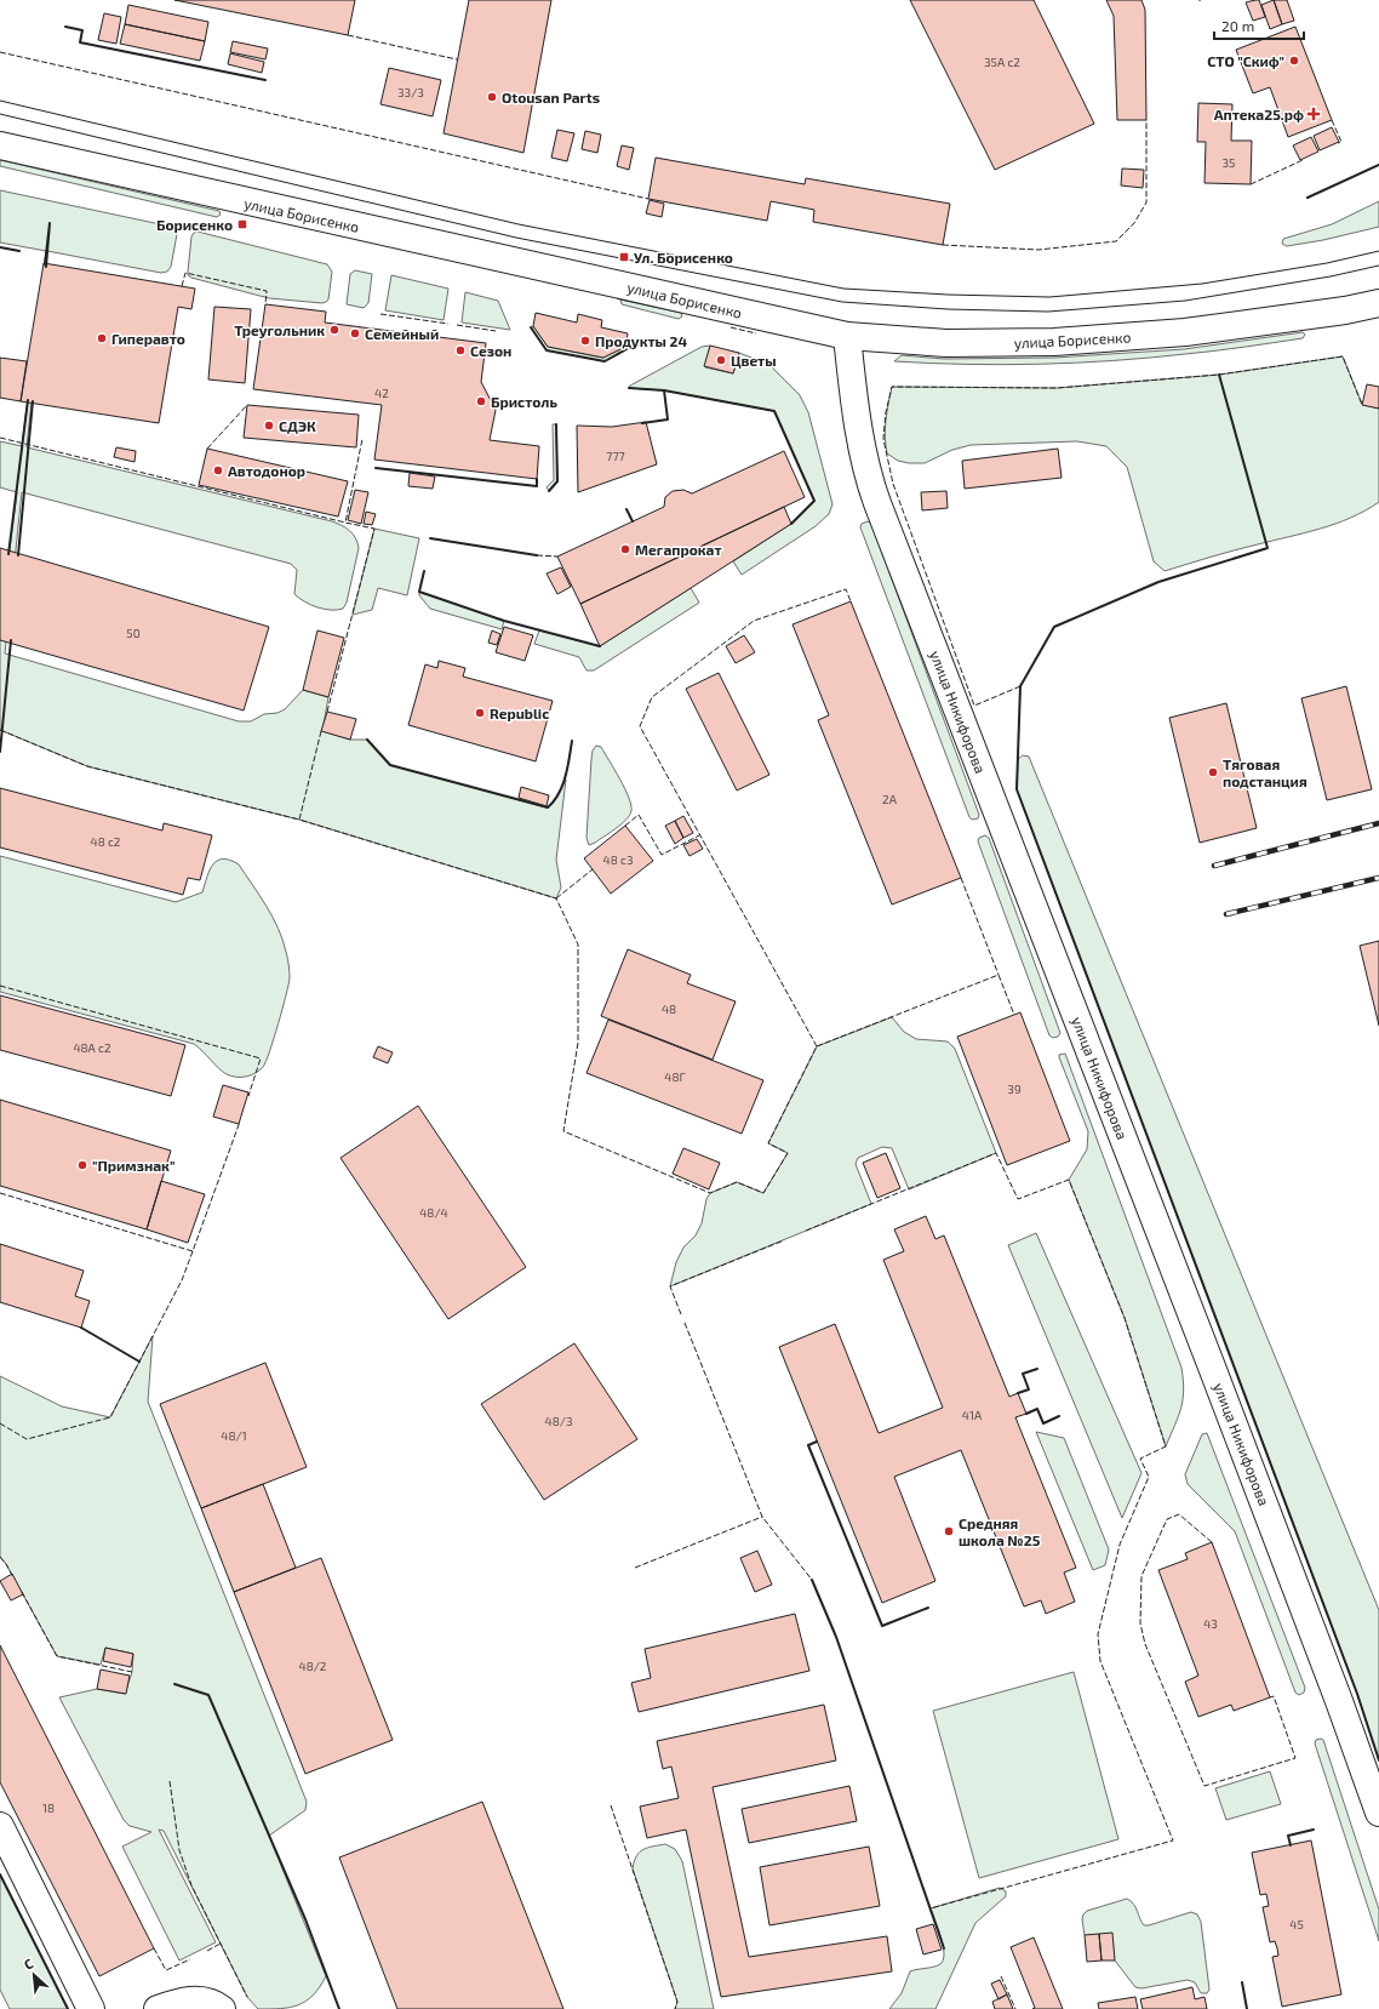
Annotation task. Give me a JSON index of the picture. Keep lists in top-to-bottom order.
{
  "streets": {
    "main road": ["улица Борисенко", "улица Никифорова"]
  },
  "crossings": [
    ["улица Борисенко", "улица Никифорова"]
  ],
  "places": {
    "other": [
      "СТО \"Скиф\"",
      "Otousan Parts",
      "Треугольник",
      "Семейный",
      "Гиперавто",
      "Продукты 24",
      "Сезон",
      "Цветы",
      "Бристоль",
      "СДЭК",
      "Автодонор",
      "Мегапрокат",
      "Republic",
      "Тяговая подстанция",
      "\"Примзнак\"",
      "Средняя школа №25"
    ],
    "health": ["Аптека25.рф"],
    "transit": ["Борисенко", "Ул. Борисенко"]
  },
  "house_numbers": [
    "35А с2",
    "33/3",
    "35",
    "42",
    "777",
    "50",
    "2А",
    "48 с2",
    "48 с3",
    "48",
    "48А с2",
    "48Г",
    "39",
    "48/4",
    "41А",
    "48/3",
    "48/1",
    "43",
    "48/2",
    "18",
    "45"
  ],
  "scale_bar": "20 m",
  "north": "top left"
}
